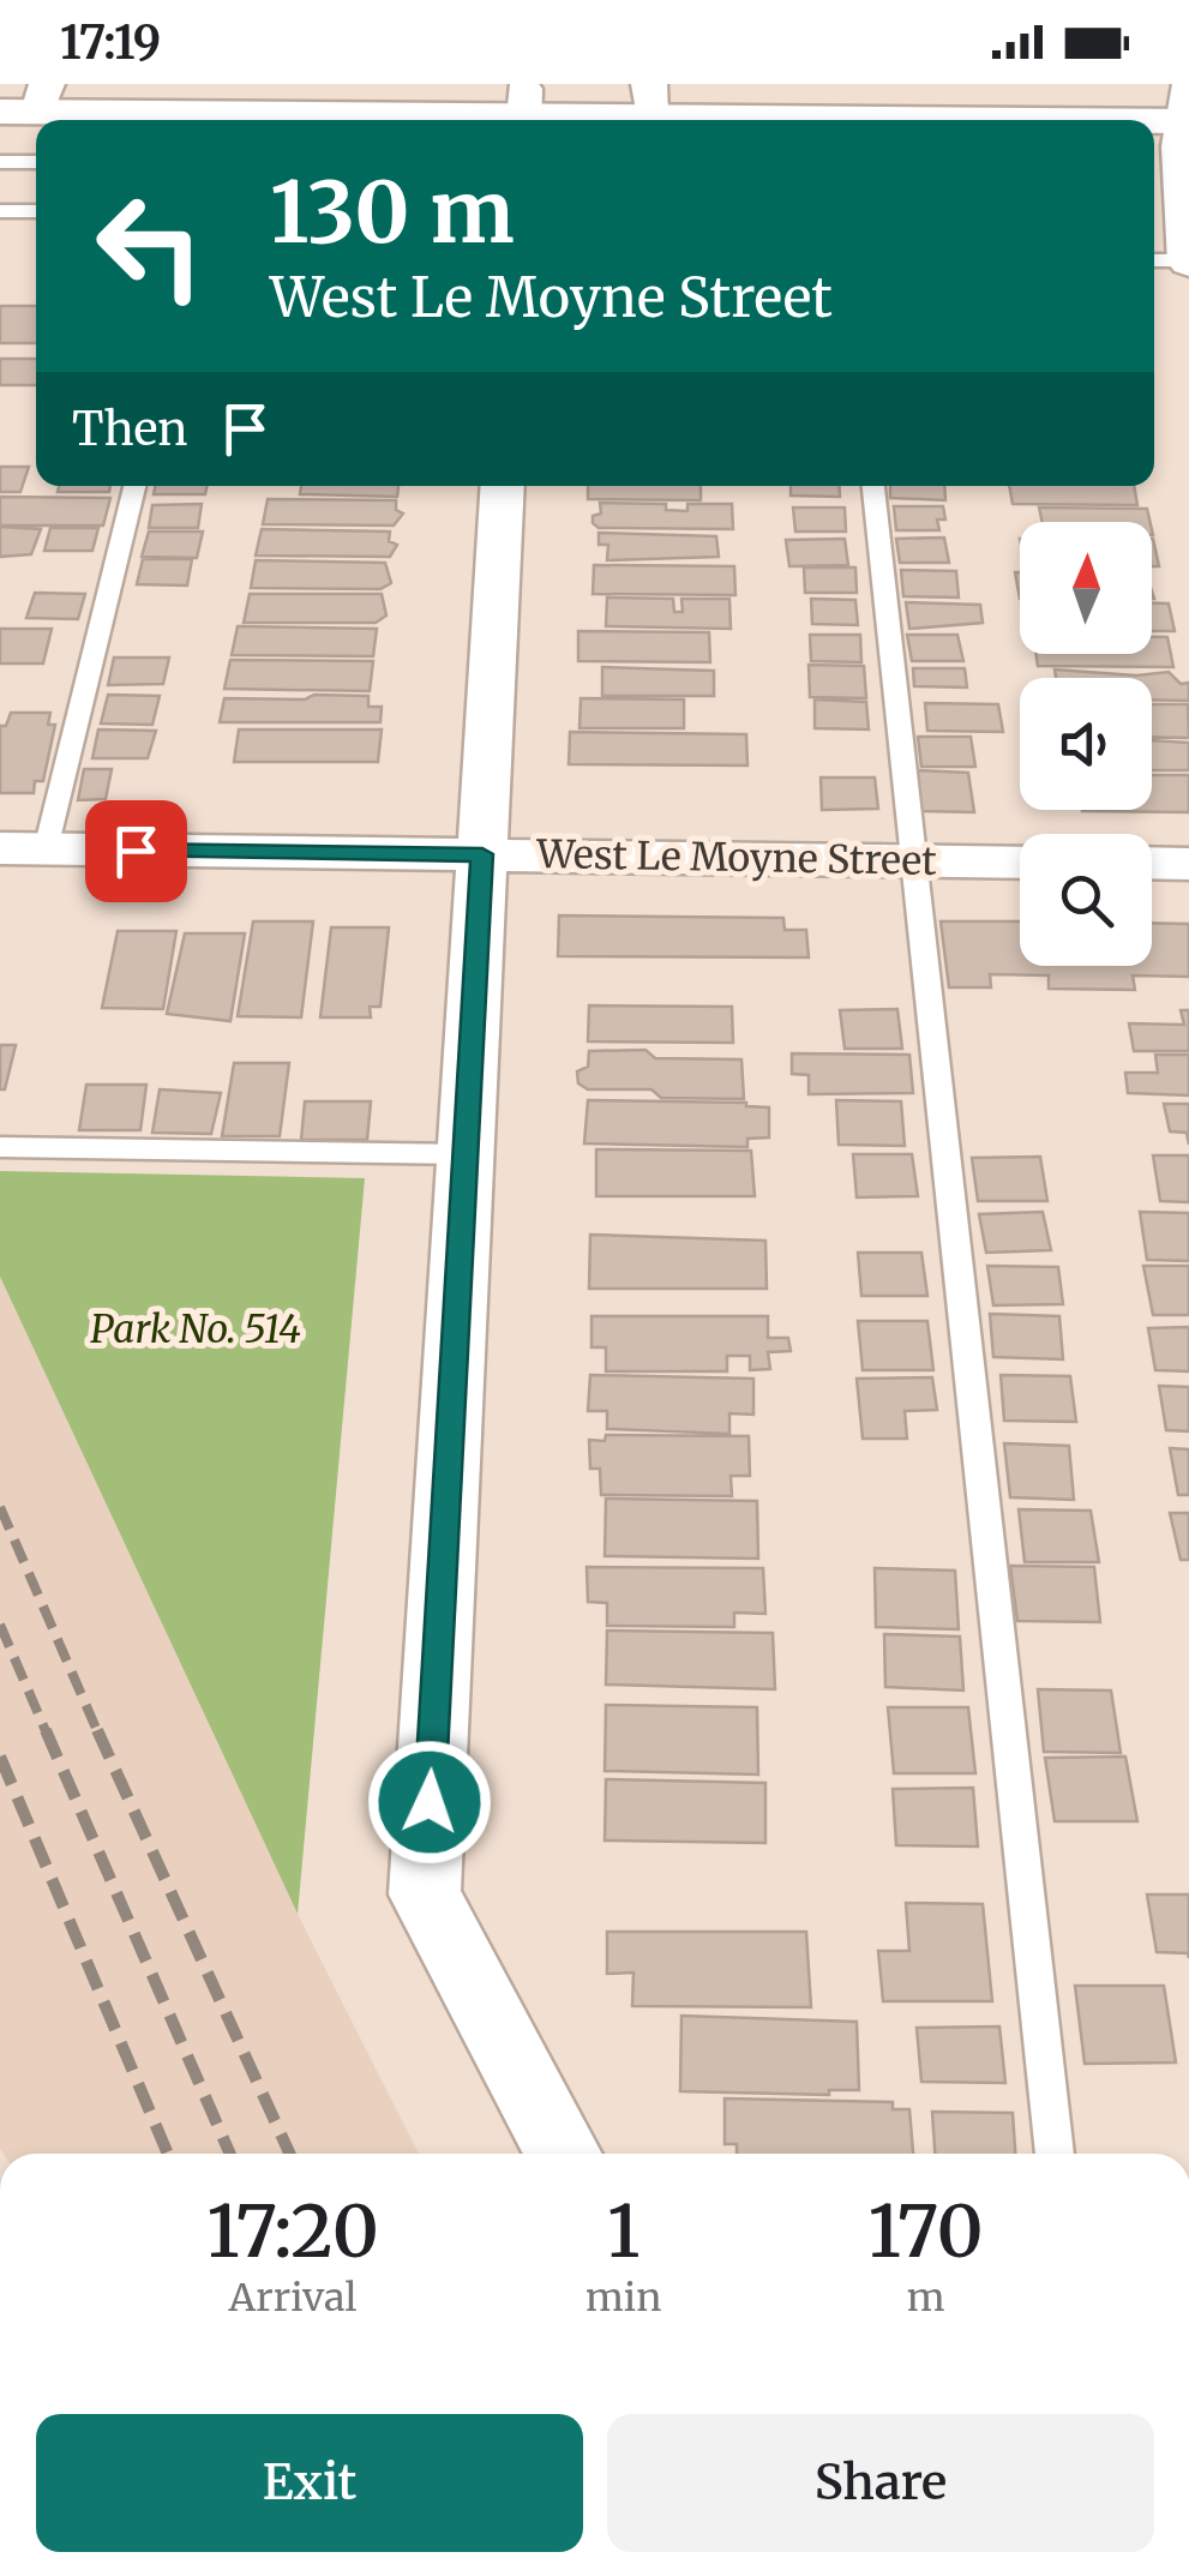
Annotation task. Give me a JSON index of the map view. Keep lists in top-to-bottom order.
{
  "streets": {
    "street": ["West Le Moyne Street"]
  },
  "parks": ["Park No. 514"],
  "north": "top",
  "page": {
    "status": "17:19",
    "turn": ["130 m", "West Le Moyne Street"],
    "then": "Then",
    "eta": [
      "17:20",
      "Arrival",
      "1",
      "min",
      "170",
      "m"
    ],
    "buttons": ["Exit", "Share"]
  }
}
